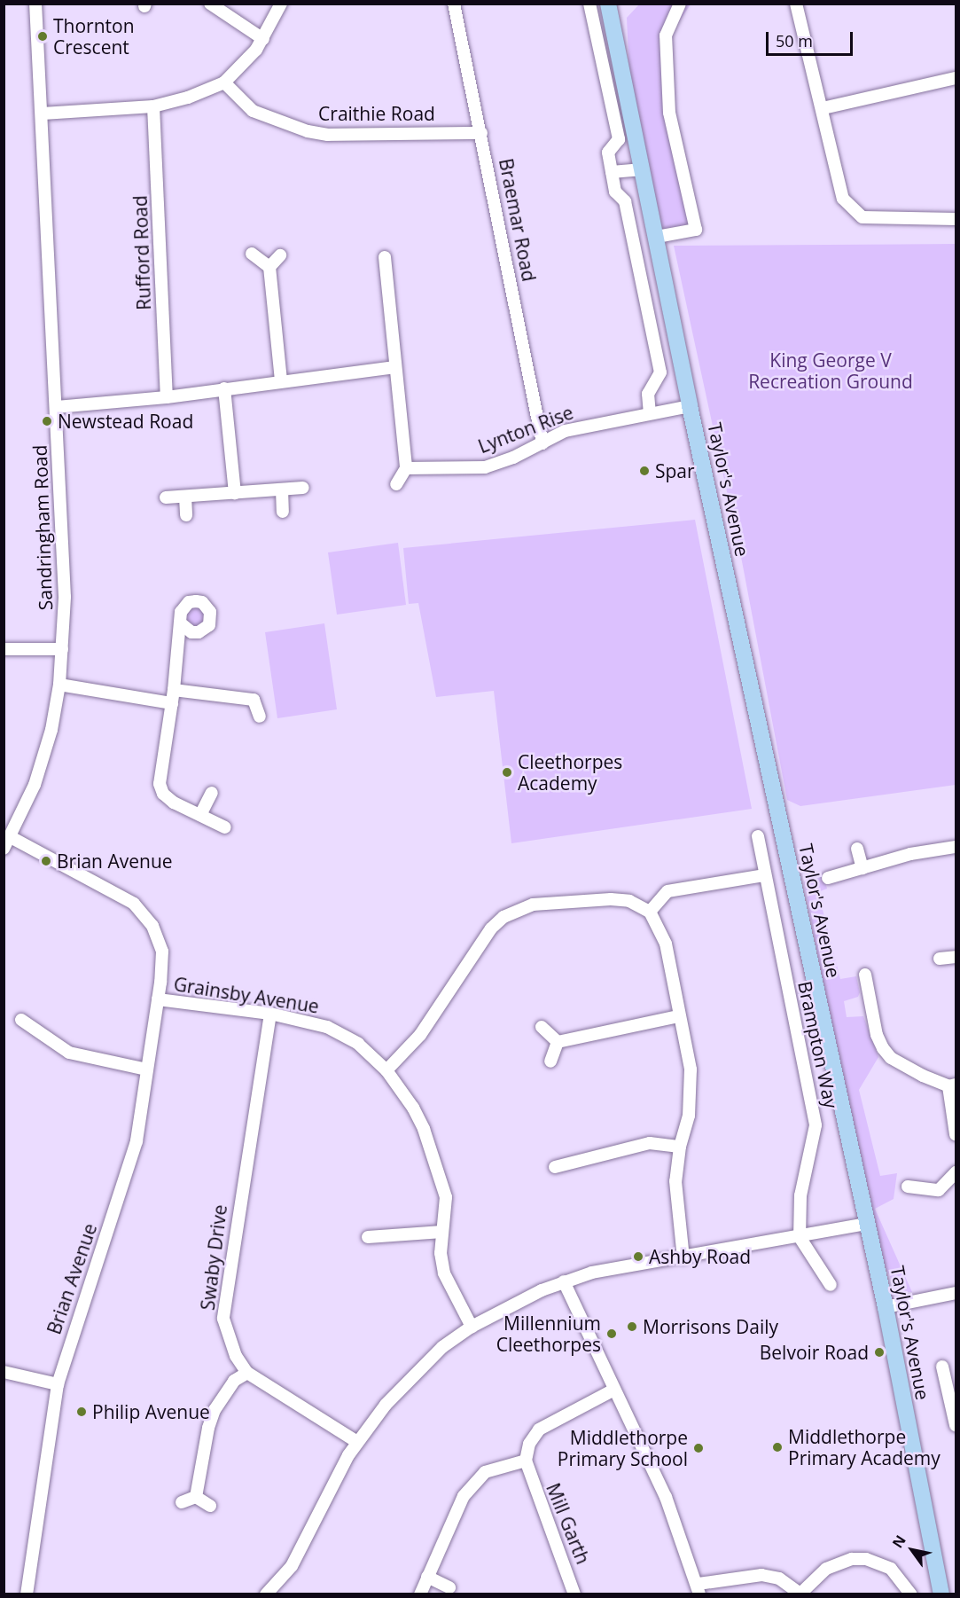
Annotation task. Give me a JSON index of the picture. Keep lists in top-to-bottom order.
{
  "streets": {
    "main road": ["Taylor's Avenue"],
    "street": [
      "Craithie Road",
      "Braemar Road",
      "Rufford Road",
      "Lynton Rise",
      "Sandringham Road",
      "Grainsby Avenue",
      "Brampton Way",
      "Swaby Drive",
      "Brian Avenue",
      "Mill Garth"
    ]
  },
  "crossings": [
    ["Craithie Road", "Braemar Road"],
    ["Braemar Road", "Lynton Rise"],
    ["Lynton Rise", "Taylor's Avenue"],
    ["Sandringham Road", "Brian Avenue"],
    ["Grainsby Avenue", "Swaby Drive"],
    ["Grainsby Avenue", "Brian Avenue"]
  ],
  "parks": ["King George V Recreation Ground"],
  "places": [
    "Thornton Crescent",
    "Newstead Road",
    "Spar",
    "Cleethorpes Academy",
    "Brian Avenue",
    "Ashby Road",
    "Morrisons Daily",
    "Millennium Cleethorpes",
    "Belvoir Road",
    "Philip Avenue",
    "Middlethorpe Primary Academy",
    "Middlethorpe Primary School"
  ],
  "scale_bar": "50 m",
  "north": "top left"
}
